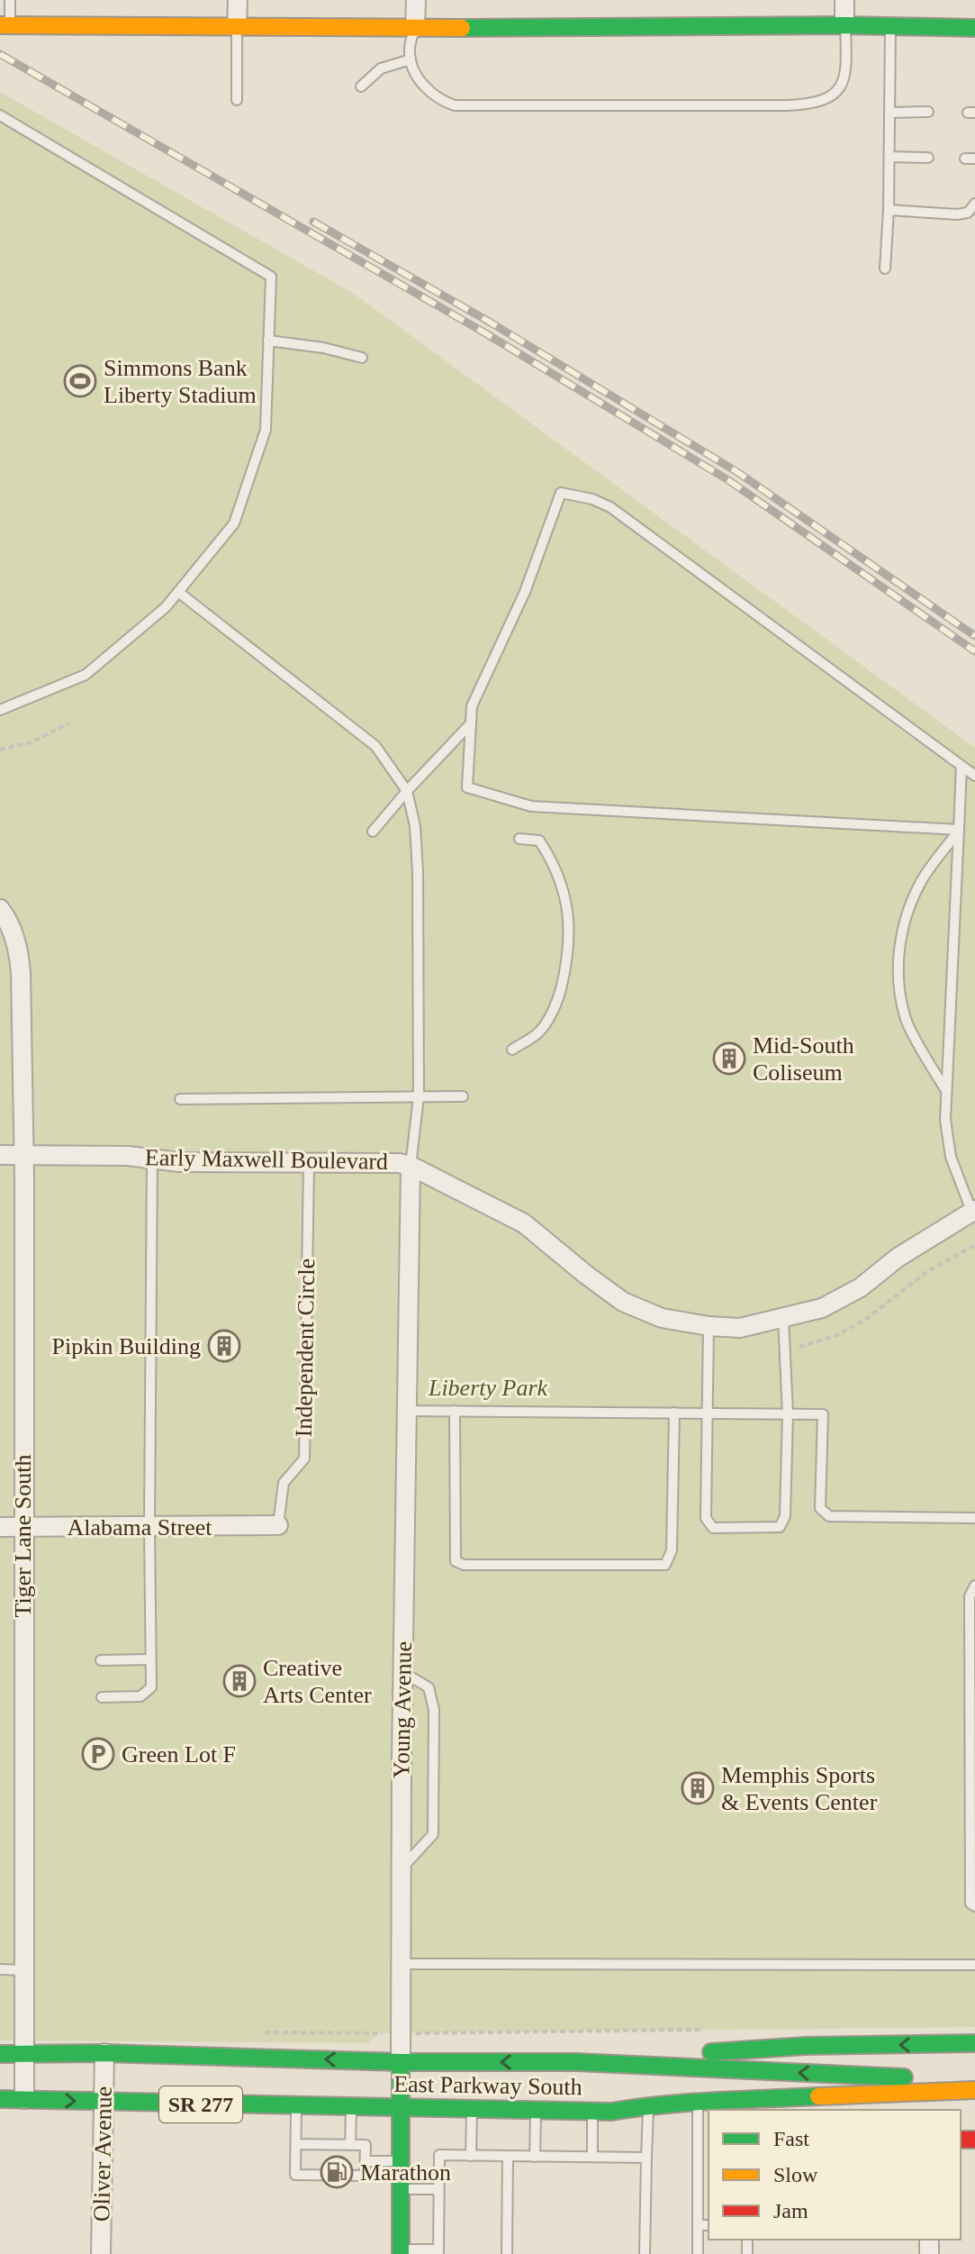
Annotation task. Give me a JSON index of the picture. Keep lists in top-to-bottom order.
{
  "streets": {
    "main road": ["Young Avenue", "East Parkway South", "SR 277"],
    "street": [
      "Early Maxwell Boulevard",
      "Alabama Street",
      "Tiger Lane South",
      "Oliver Avenue"
    ],
    "lane": ["Independent Circle"]
  },
  "crossings": [
    ["Early Maxwell Boulevard", "Independent Circle"],
    ["Early Maxwell Boulevard", "Tiger Lane South"],
    ["Early Maxwell Boulevard", "Young Avenue"],
    ["Independent Circle", "Alabama Street"],
    ["Alabama Street", "Tiger Lane South"],
    ["Tiger Lane South", "East Parkway South"],
    ["Young Avenue", "East Parkway South"],
    ["East Parkway South", "Oliver Avenue"]
  ],
  "parks": ["Liberty Park"],
  "places": {
    "sports": ["Simmons Bank Liberty Stadium"],
    "building": [
      "Mid-South Coliseum",
      "Pipkin Building",
      "Creative Arts Center",
      "Memphis Sports & Events Center"
    ],
    "parking": ["Green Lot F"],
    "fuel station": ["Marathon"]
  },
  "legend": ["Fast", "Slow", "Jam"]
}
